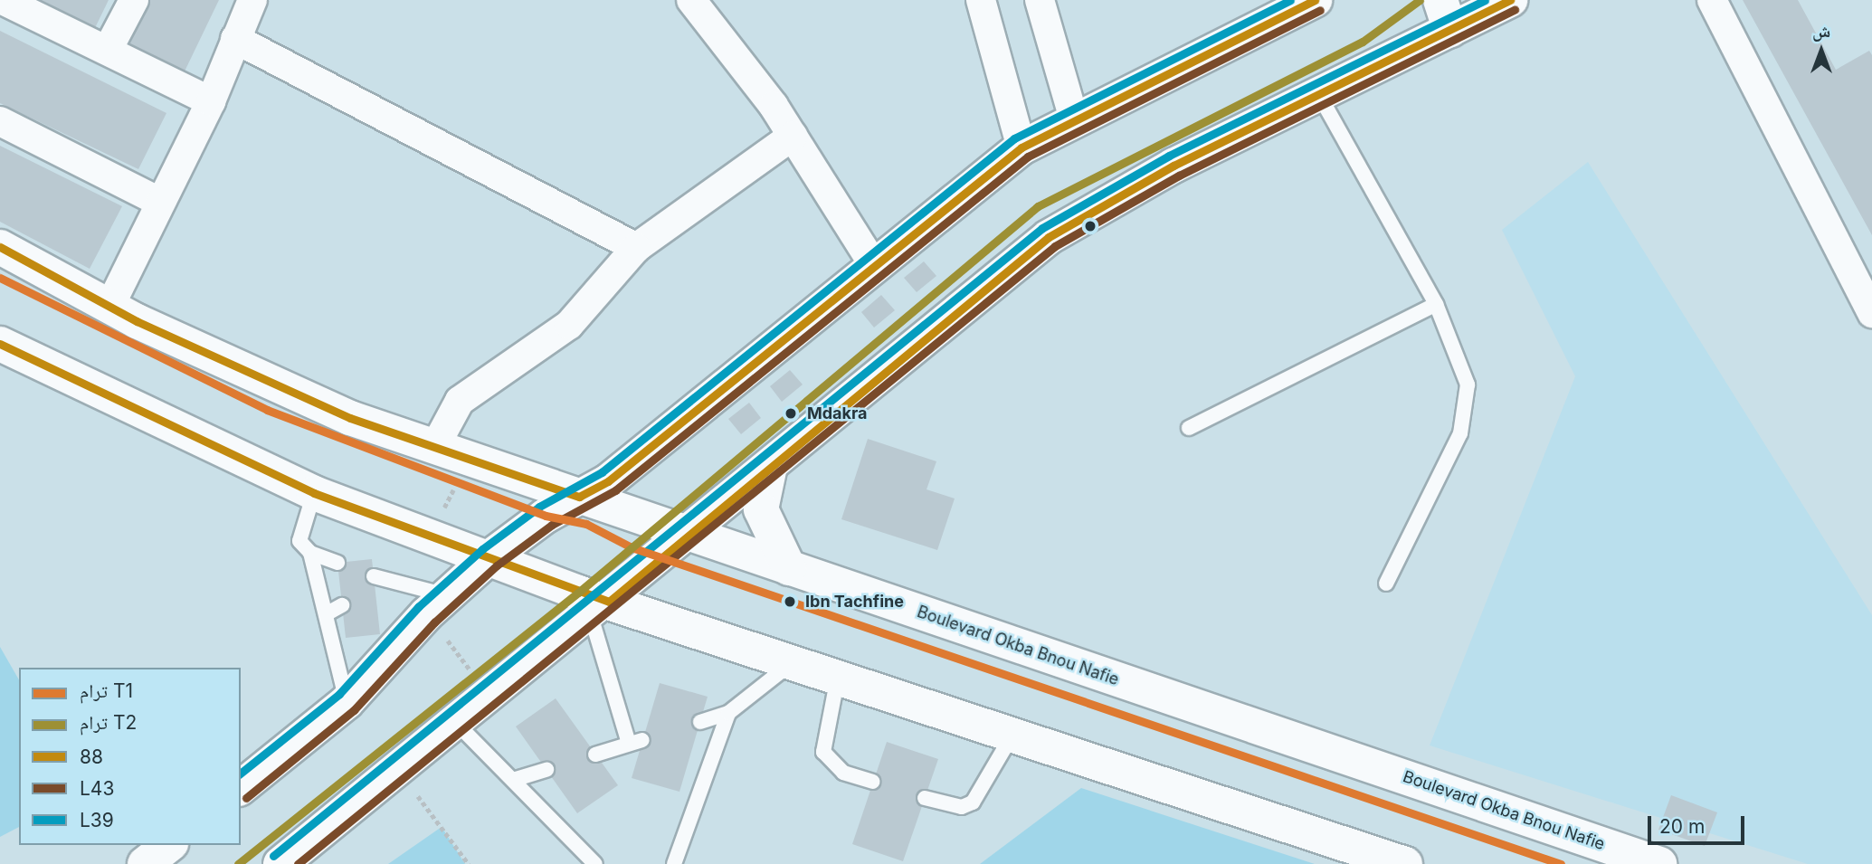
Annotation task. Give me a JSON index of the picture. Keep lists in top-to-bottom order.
{
  "streets": {
    "main road": ["Boulevard Okba Bnou Nafie"]
  },
  "places": ["Mdakra", "Ibn Tachfine"],
  "lines": [
    "tram line T2",
    "transit line 88",
    "transit line L39",
    "transit line L43",
    "tram line T1"
  ],
  "legend": [
    "ترام T1",
    "ترام T2",
    "88",
    "L43",
    "L39"
  ],
  "scale_bar": "20 m",
  "north": "top"
}
